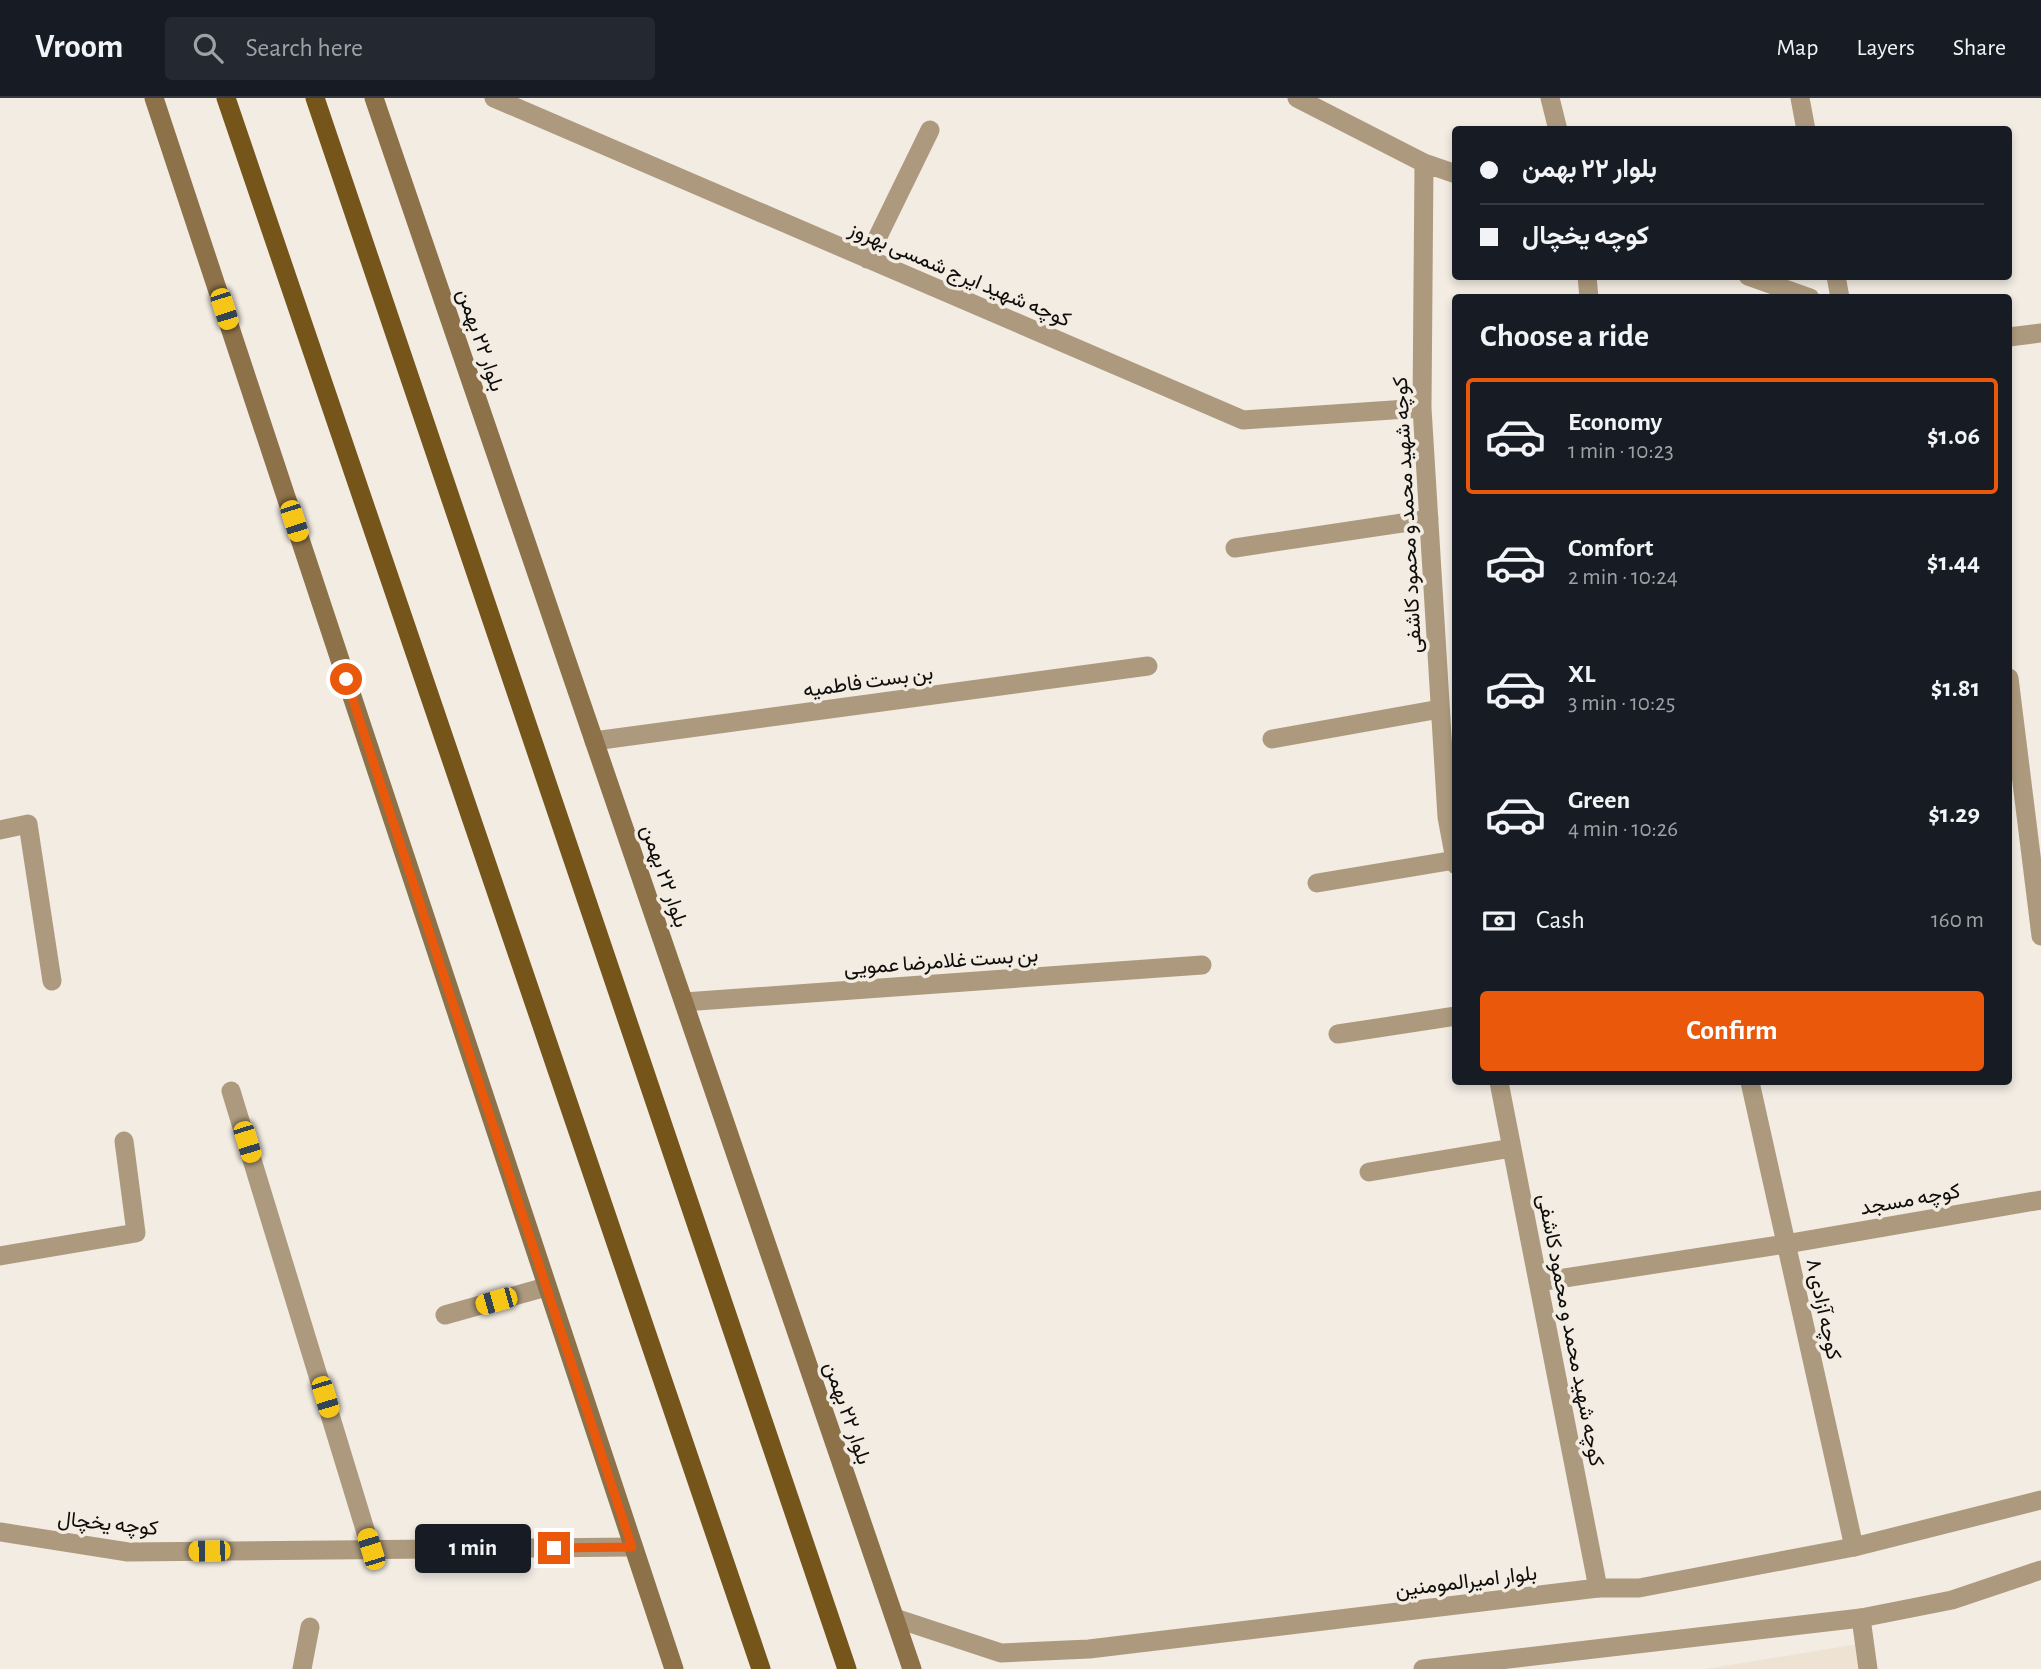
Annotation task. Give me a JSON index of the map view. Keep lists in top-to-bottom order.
{
  "streets": {
    "main road": ["بلوار ۲۲ بهمن"],
    "street": [
      "کوچه شهید ایرج شمسی بهروز",
      "کوچه شهید محمد و محمود کاشفی",
      "بن بست فاطمیه",
      "بن بست غلامرضا عمویی",
      "کوچه مسجد",
      "کوچه آزادی ۸",
      "کوچه یخچال",
      "بلوار امیرالمومنین"
    ]
  },
  "crossings": [
    ["کوچه شهید ایرج شمسی بهروز", "کوچه شهید محمد و محمود کاشفی"],
    ["بلوار ۲۲ بهمن", "بن بست فاطمیه"],
    ["بلوار ۲۲ بهمن", "بن بست غلامرضا عمویی"],
    ["بلوار ۲۲ بهمن", "بلوار امیرالمومنین"],
    ["کوچه شهید محمد و محمود کاشفی", "کوچه مسجد"],
    ["کوچه شهید محمد و محمود کاشفی", "بلوار امیرالمومنین"],
    ["کوچه مسجد", "کوچه آزادی ۸"],
    ["کوچه آزادی ۸", "بلوار امیرالمومنین"]
  ],
  "page": {
    "header": "Vroom",
    "search": "Search here",
    "nav": ["Map", "Layers", "Share"],
    "banner": ["بلوار ۲۲ بهمن", "کوچه یخچال"],
    "heading": "Choose a ride",
    "list": [
      {
        "name": "Economy",
        "note": "1 min · 10:23",
        "value": "$1.06"
      },
      {
        "name": "Comfort",
        "note": "2 min · 10:24",
        "value": "$1.44"
      },
      {
        "name": "XL",
        "note": "3 min · 10:25",
        "value": "$1.81"
      },
      {
        "name": "Green",
        "note": "4 min · 10:26",
        "value": "$1.29"
      }
    ],
    "pay": ["Cash", "160 m"],
    "buttons": "Confirm",
    "bubble": "1 min"
  }
}
